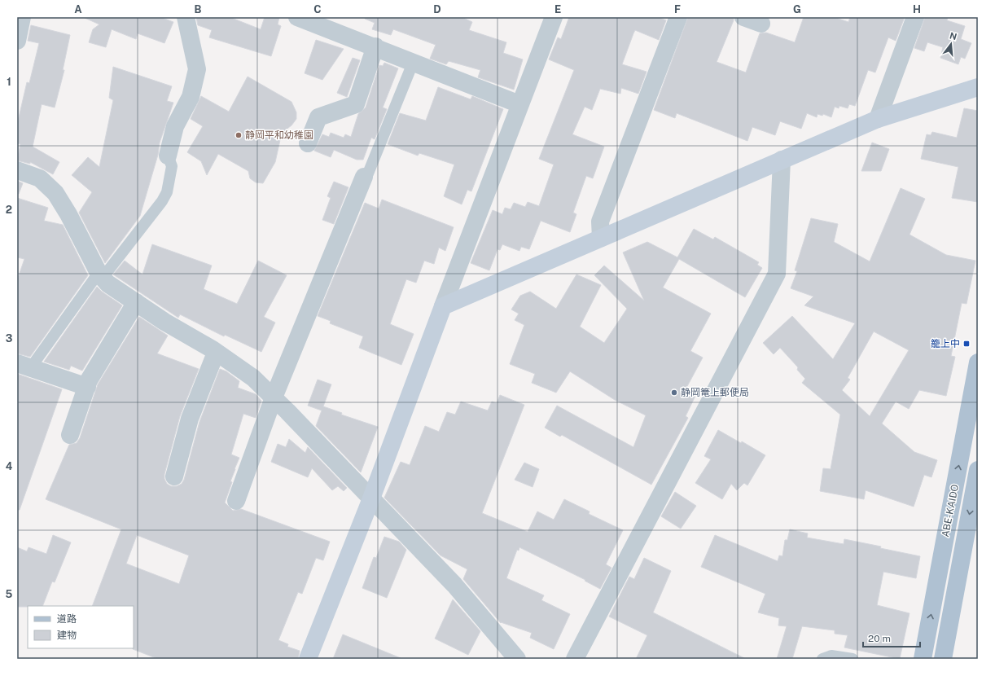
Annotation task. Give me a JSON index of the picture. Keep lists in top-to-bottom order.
{
  "streets": {
    "main road": ["ABE-KAIDO"]
  },
  "places": {
    "other": ["静岡平和幼稚園", "静岡篭上郵便局"],
    "transit": ["籠上中"]
  },
  "legend": ["道路", "建物"],
  "scale_bar": "20 m",
  "north": "top",
  "grid": {
    "columns": [
      "A",
      "B",
      "C",
      "D",
      "E",
      "F",
      "G",
      "H"
    ],
    "rows": [
      "1",
      "2",
      "3",
      "4",
      "5"
    ]
  }
}
